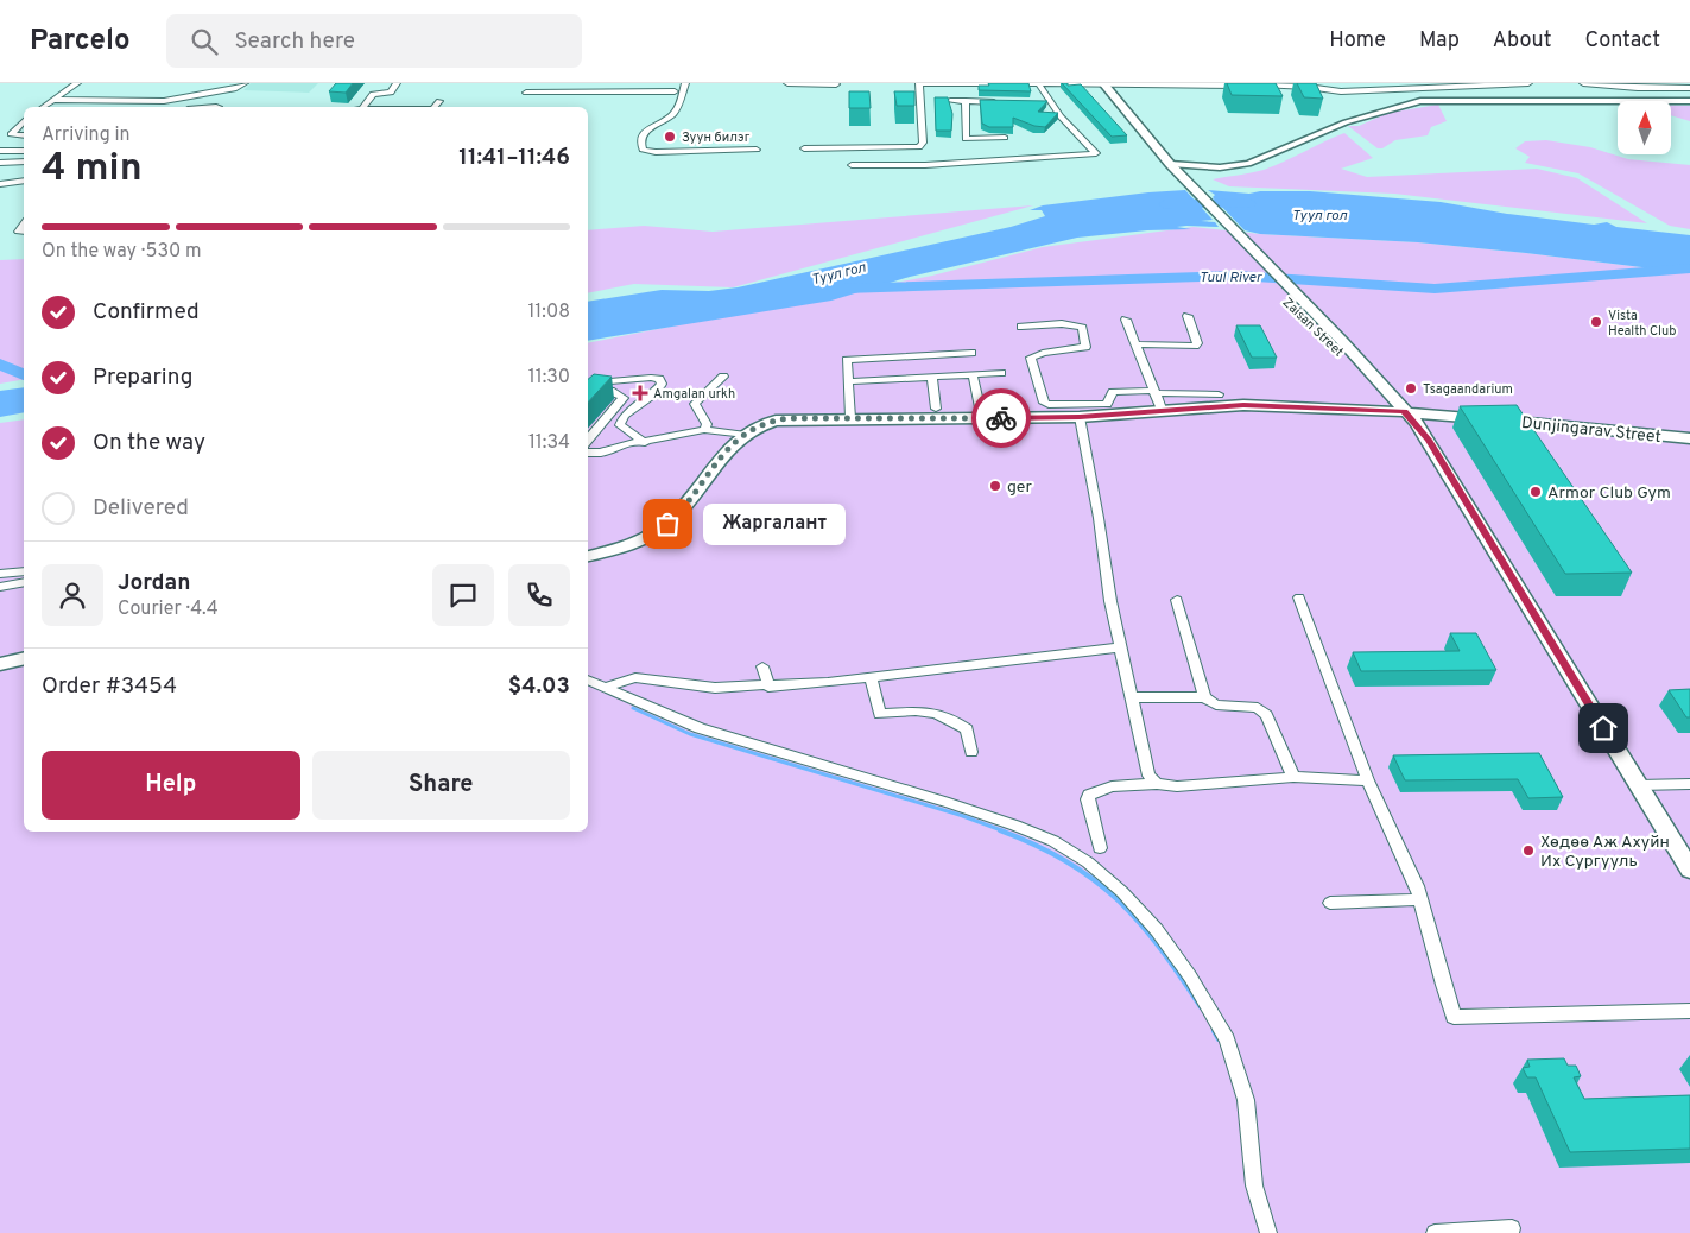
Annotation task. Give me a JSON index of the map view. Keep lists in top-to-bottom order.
{
  "streets": {
    "main road": ["Zaisan Street", "Dunjingarav Street"]
  },
  "crossings": [
    ["Zaisan Street", "Dunjingarav Street"]
  ],
  "water": ["Туул гол", "Tuul River"],
  "places": {
    "other": [
      "Зуун билэг",
      "Vista Health Club",
      "Tsagaandarium",
      "ger",
      "Armor Club Gym",
      "Жаргалант",
      "Хөдөө Аж Ахуйн Их Сургууль"
    ],
    "health": ["Amgalan urkh"]
  },
  "north": "top",
  "page": {
    "header": "Parcelo",
    "search": "Search here",
    "nav": [
      "Home",
      "Map",
      "About",
      "Contact"
    ],
    "heading": ["4 min", "Arriving in", "11:41–11:46"],
    "panel": [
      "Jordan",
      "Courier · 4.4",
      "Order #3454",
      "$4.03"
    ],
    "bar": "On the way · 530 m",
    "list": [
      ["Confirmed", "11:08"],
      ["Preparing", "11:30"],
      ["On the way", "11:34"],
      "Delivered"
    ],
    "bubble": "Жаргалант",
    "buttons": ["Help", "Share"]
  }
}
